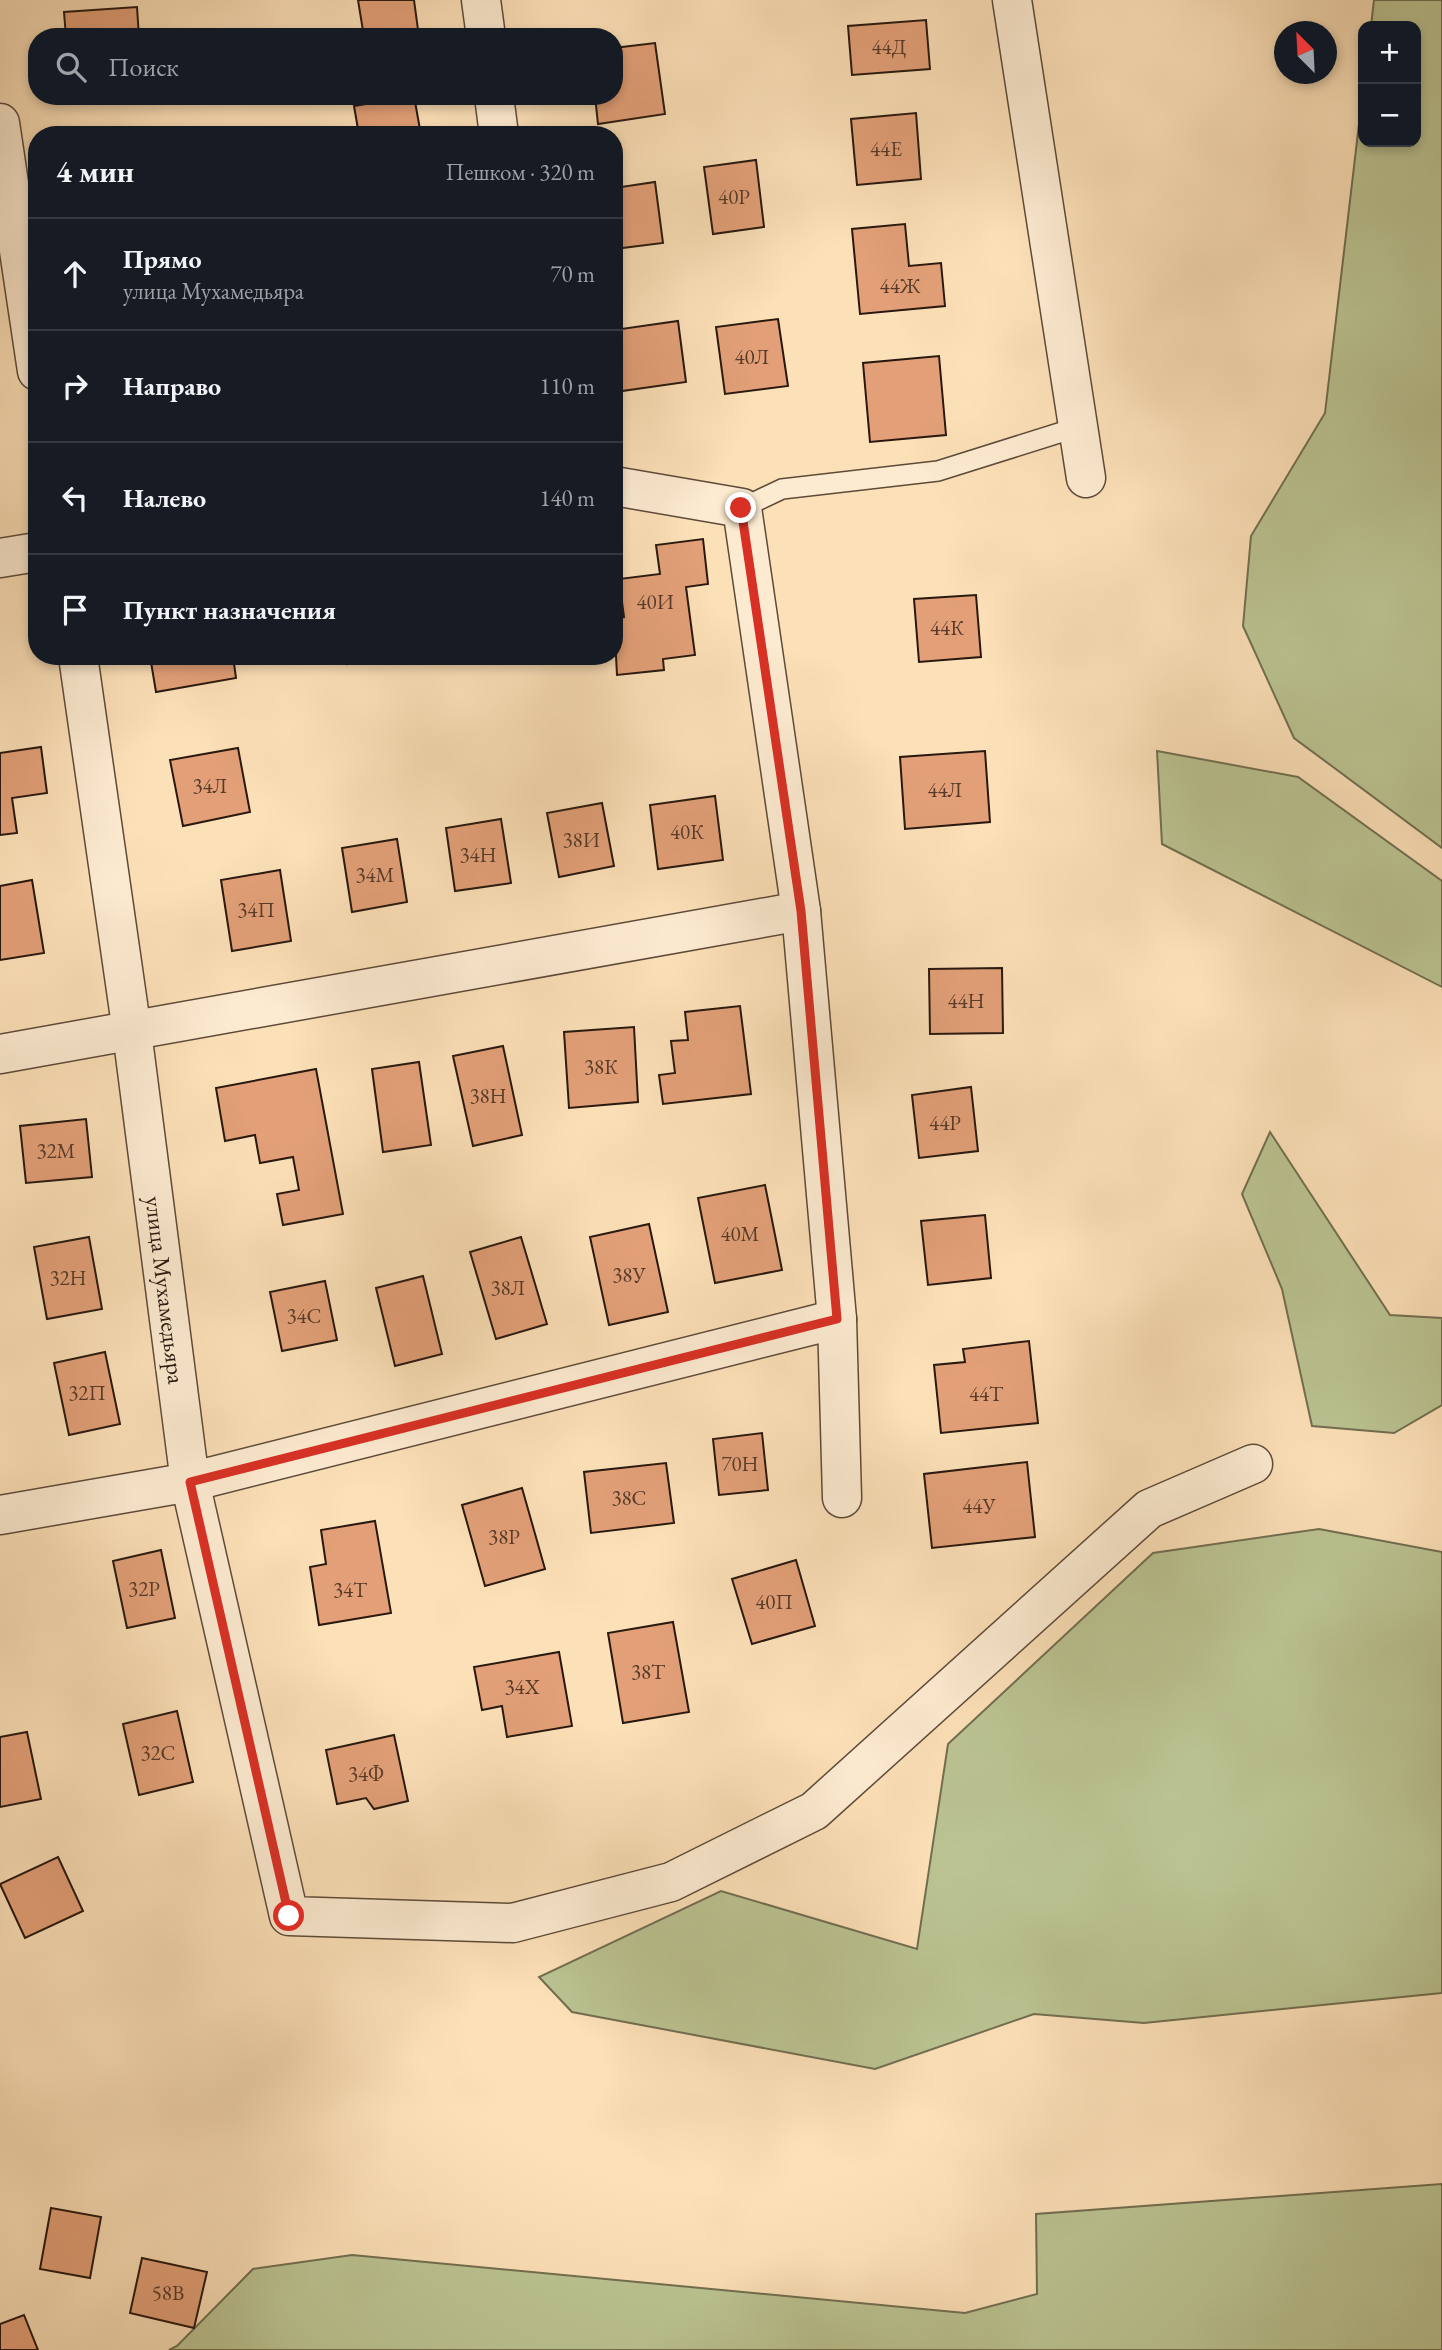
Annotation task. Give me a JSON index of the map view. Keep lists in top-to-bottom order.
{
  "streets": {
    "street": ["улица Мухамедьяра"]
  },
  "house_numbers": [
    "44Д",
    "44Е",
    "40Р",
    "44Ж",
    "40Л",
    "40И",
    "44К",
    "34Л",
    "44Л",
    "40К",
    "38И",
    "34Н",
    "34М",
    "34П",
    "44Н",
    "38К",
    "38Н",
    "44Р",
    "32М",
    "40М",
    "38У",
    "32Н",
    "38Л",
    "34С",
    "32П",
    "44Т",
    "70Н",
    "38С",
    "44У",
    "38Р",
    "32Р",
    "34Т",
    "40П",
    "38Т",
    "34Х",
    "32С",
    "34Ф",
    "58В"
  ],
  "north": "top left",
  "page": {
    "map_buttons": ["+", "−"],
    "search": "Поиск",
    "heading": ["4 мин", "Пешком · 320 m"],
    "list": [
      ["Прямо", "улица Мухамедьяра", "70 m"],
      ["Направо", "110 m"],
      ["Налево", "140 m"],
      "Пункт назначения"
    ]
  }
}
